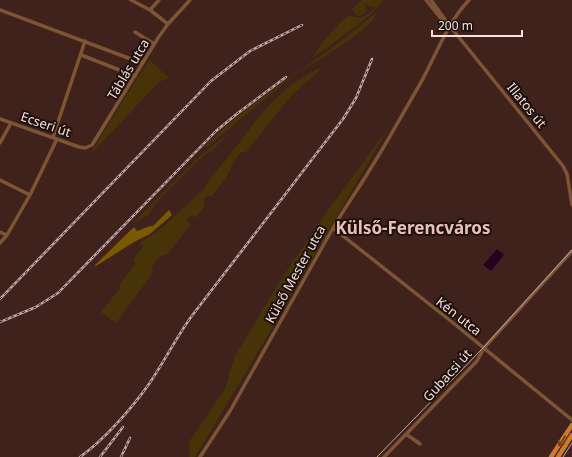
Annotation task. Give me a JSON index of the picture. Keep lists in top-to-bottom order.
{
  "streets": {
    "street": [
      "Táblás utca",
      "Illatos út",
      "Ecseri út",
      "Külső Mester utca",
      "Kén utca",
      "Gubacsi út"
    ]
  },
  "crossings": [
    ["Táblás utca", "Ecseri út"],
    ["Illatos út", "Külső Mester utca"],
    ["Külső Mester utca", "Kén utca"],
    ["Kén utca", "Gubacsi út"]
  ],
  "districts": ["Külső-Ferencváros"],
  "scale_bar": "200 m"
}
